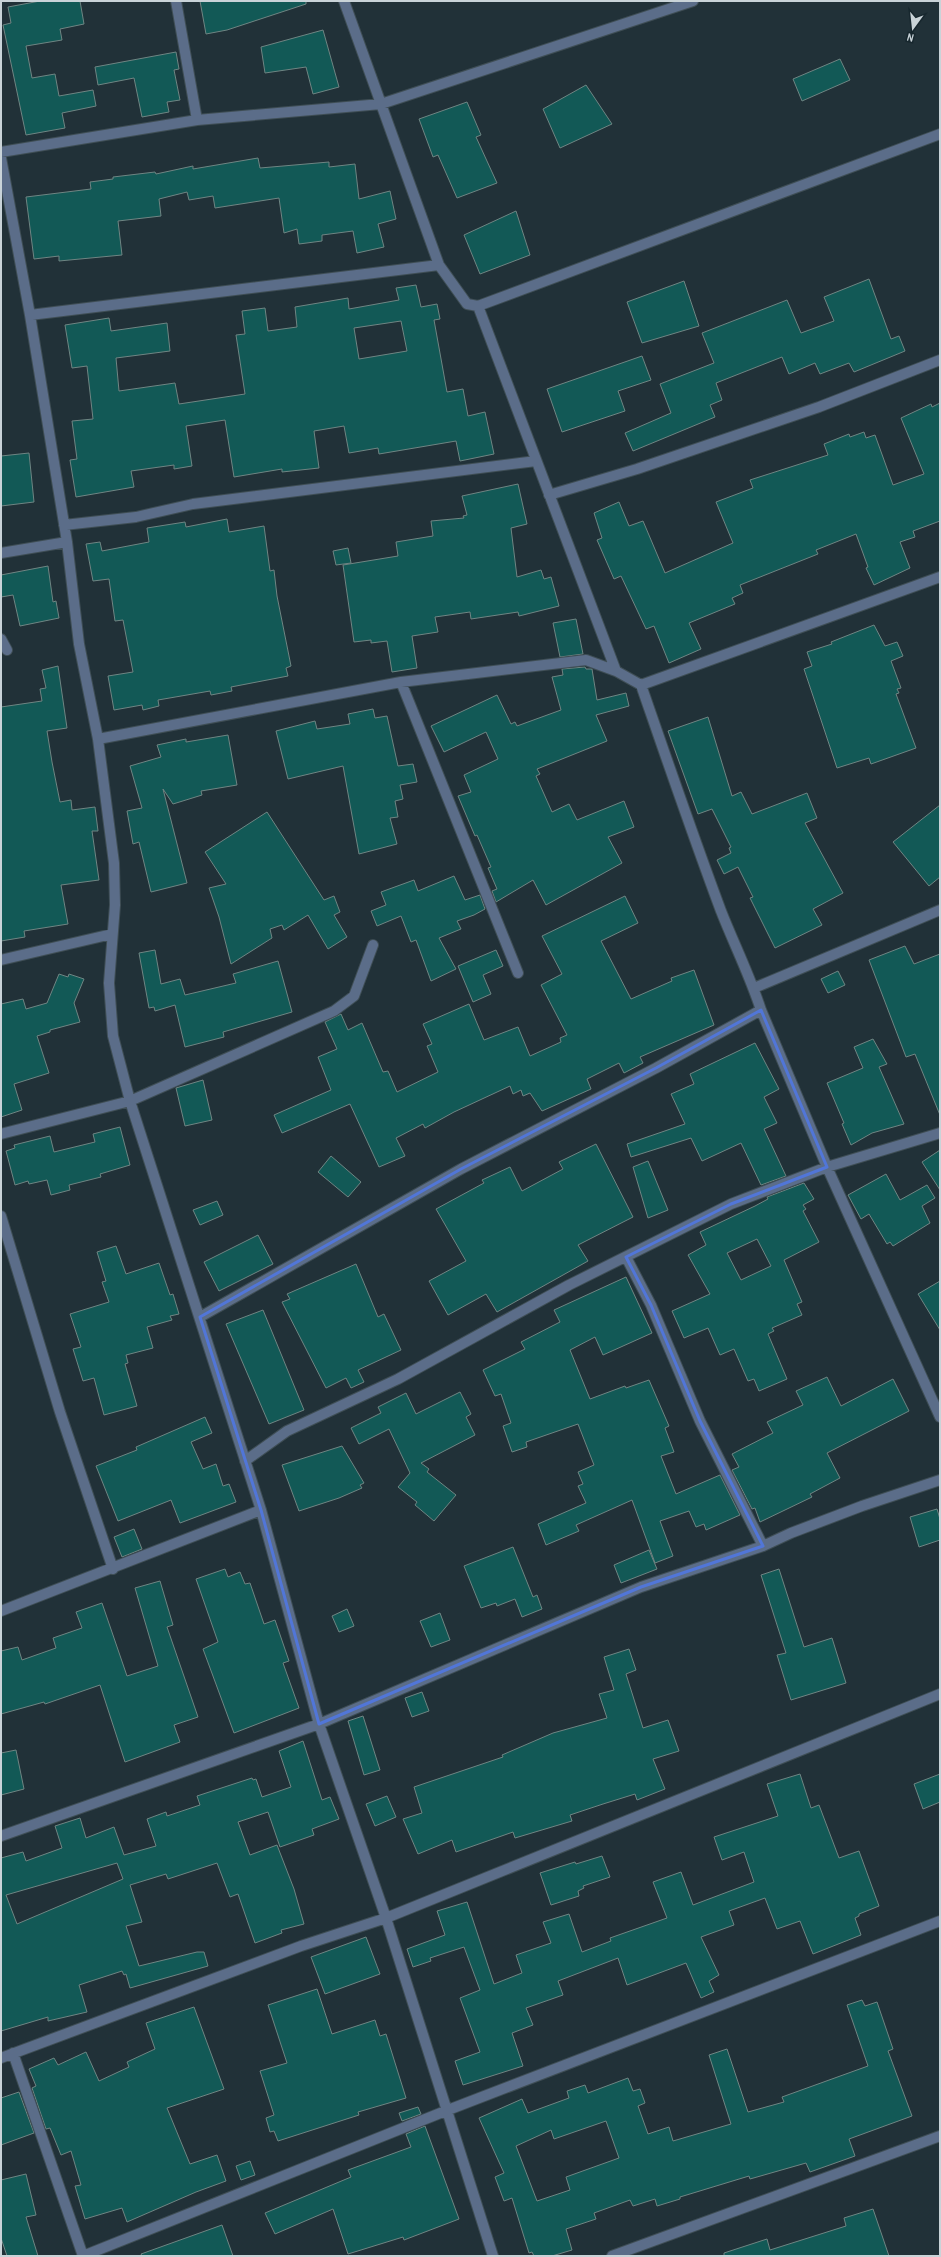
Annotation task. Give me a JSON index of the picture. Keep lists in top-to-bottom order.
{
  "north": "bottom"
}
